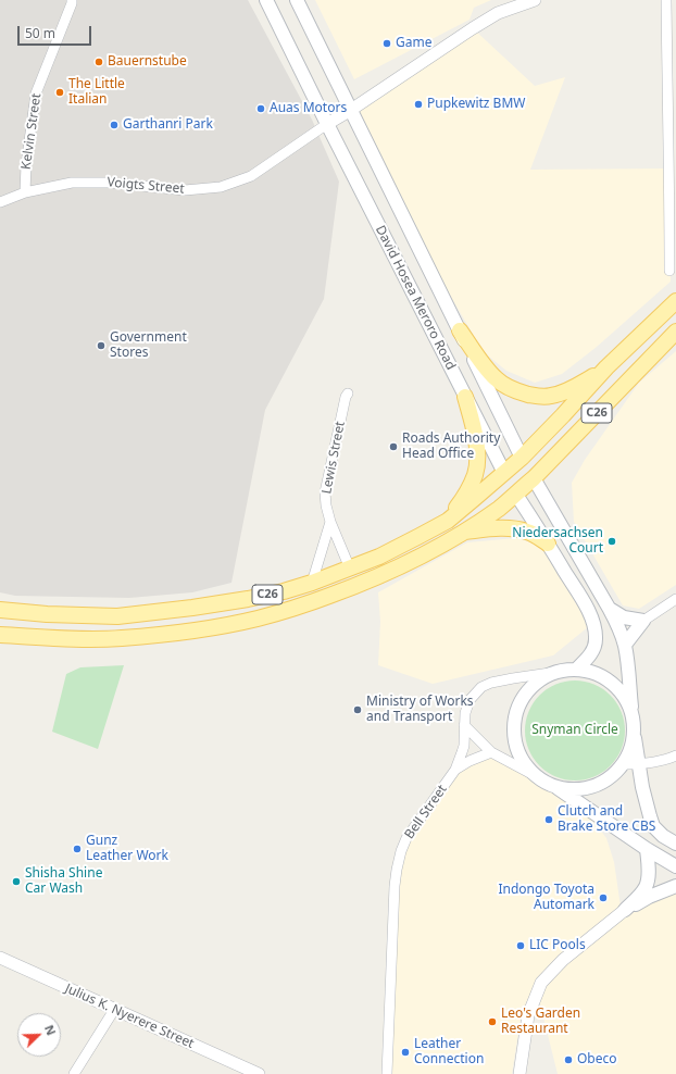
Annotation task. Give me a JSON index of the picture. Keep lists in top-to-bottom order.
{
  "streets": {
    "main road": ["David Hosea Meroro Road", "C26"],
    "street": [
      "Kelvin Street",
      "Voigts Street",
      "Lewis Street",
      "Bell Street",
      "Julius K. Nyerere Street"
    ]
  },
  "crossings": [
    ["Kelvin Street", "Voigts Street"],
    ["Voigts Street", "David Hosea Meroro Road"],
    ["David Hosea Meroro Road", "C26"],
    ["C26", "Lewis Street"]
  ],
  "parks": ["Snyman Circle"],
  "places": [
    "Game",
    "Bauernstube",
    "The Little Italian",
    "Pupkewitz BMW",
    "Auas Motors",
    "Garthanri Park",
    "Government Stores",
    "Roads Authority Head Office",
    "Niedersachsen Court",
    "Ministry of Works and Transport",
    "Clutch and Brake Store CBS",
    "Gunz Leather Work",
    "Shisha Shine Car Wash",
    "Indongo Toyota Automark",
    "LIC Pools",
    "Leo's Garden Restaurant",
    "Leather Connection",
    "Obeco"
  ],
  "scale_bar": "50 m",
  "north": "top right"
}
